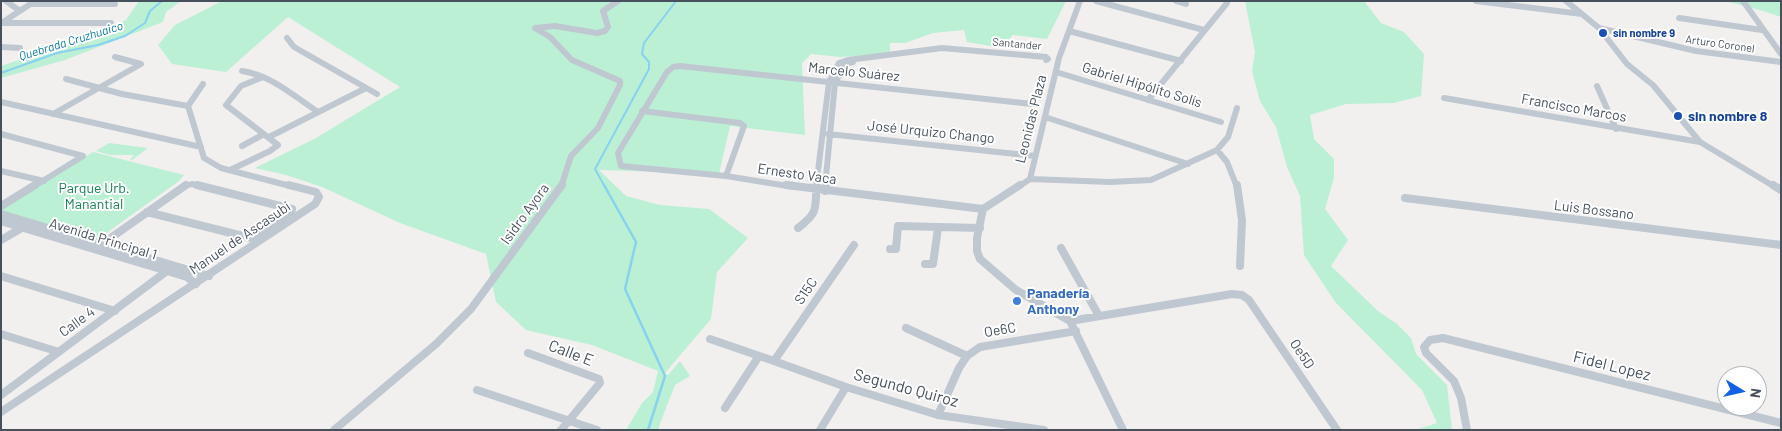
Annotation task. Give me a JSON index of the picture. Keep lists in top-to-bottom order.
{
  "streets": {
    "street": [
      "Santander",
      "Arturo Coronel",
      "Marcelo Suárez",
      "Gabriel Hipólito Solís",
      "Francisco Marcos",
      "Leonidas Plaza",
      "José Urquizo Chango",
      "Ernesto Vaca",
      "Luis Bossano",
      "Isidro Ayora",
      "Manuel de Ascasubi",
      "Avenida Principal 1",
      "S15C",
      "Calle 4",
      "Oe6C",
      "Calle E",
      "Oe5D",
      "Fidel Lopez",
      "Segundo Quiroz"
    ]
  },
  "crossings": [
    ["Marcelo Suárez", "Ernesto Vaca"],
    ["Gabriel Hipólito Solís", "Leonidas Plaza"],
    ["Leonidas Plaza", "José Urquizo Chango"],
    ["Leonidas Plaza", "Ernesto Vaca"],
    ["Manuel de Ascasubi", "Avenida Principal 1"],
    ["Avenida Principal 1", "Calle 4"],
    ["S15C", "Segundo Quiroz"]
  ],
  "water": ["Quebrada Cruzhuaico"],
  "parks": ["Parque Urb. Manantial"],
  "places": ["sin nombre 9", "sin nombre 8", "Panadería Anthony"],
  "north": "right"
}
